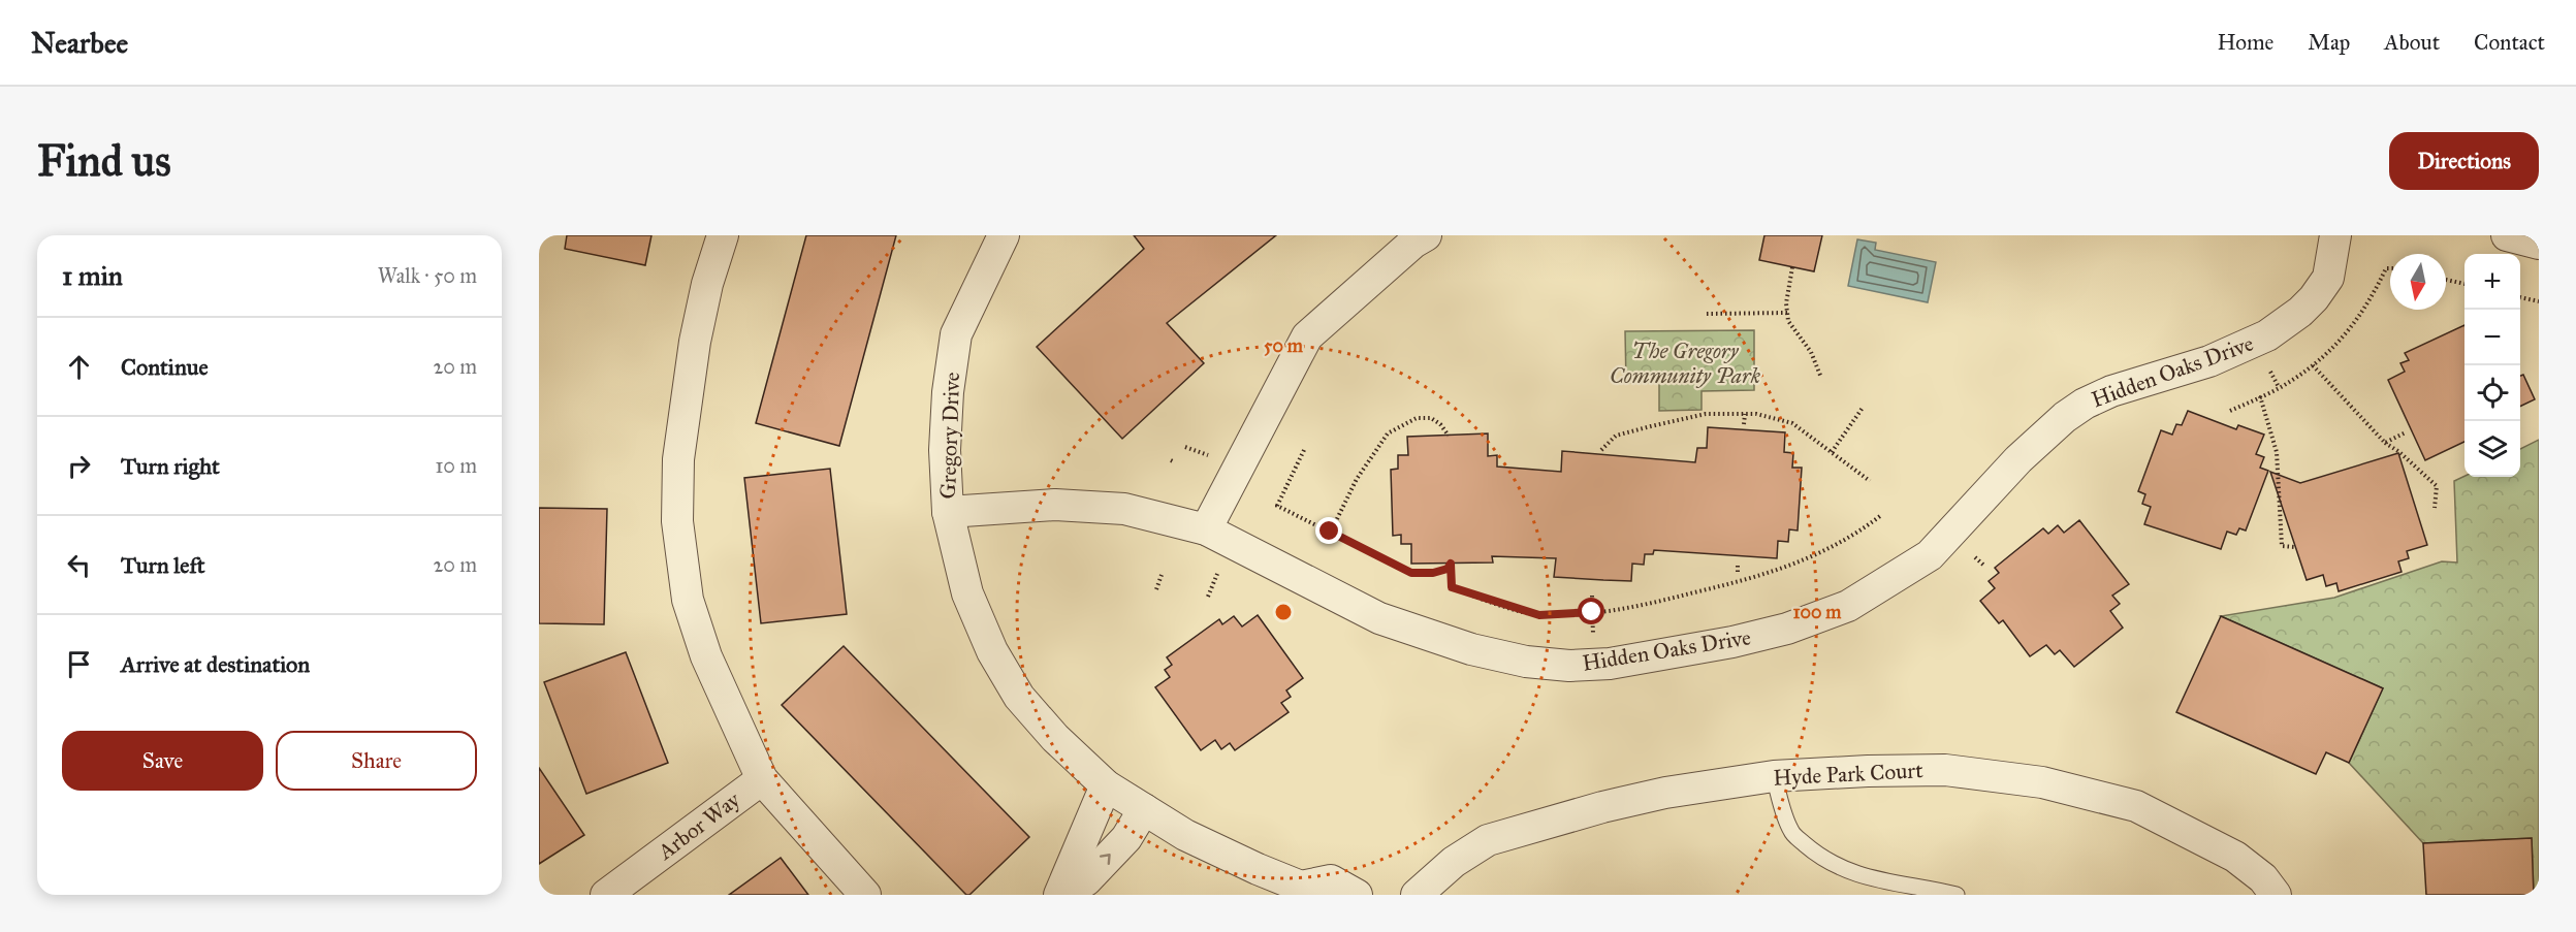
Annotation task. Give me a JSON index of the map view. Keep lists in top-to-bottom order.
{
  "streets": {
    "street": [
      "Hidden Oaks Drive",
      "Gregory Drive",
      "Hyde Park Court",
      "Arbor Way"
    ]
  },
  "crossings": [
    ["Hidden Oaks Drive", "Gregory Drive"]
  ],
  "parks": ["The Gregory Community Park"],
  "north": "bottom",
  "page": {
    "header": "Nearbee",
    "nav": [
      "Home",
      "Map",
      "About",
      "Contact"
    ],
    "buttons": [
      "Directions",
      ["Save", "Share"]
    ],
    "title": "Find us",
    "heading": ["1 min", "Walk · 50 m"],
    "map_buttons": ["+", "−"],
    "list": [
      ["Continue", "20 m"],
      ["Turn right", "10 m"],
      ["Turn left", "20 m"],
      "Arrive at destination"
    ]
  },
  "rings": ["50 m", "100 m"]
}
